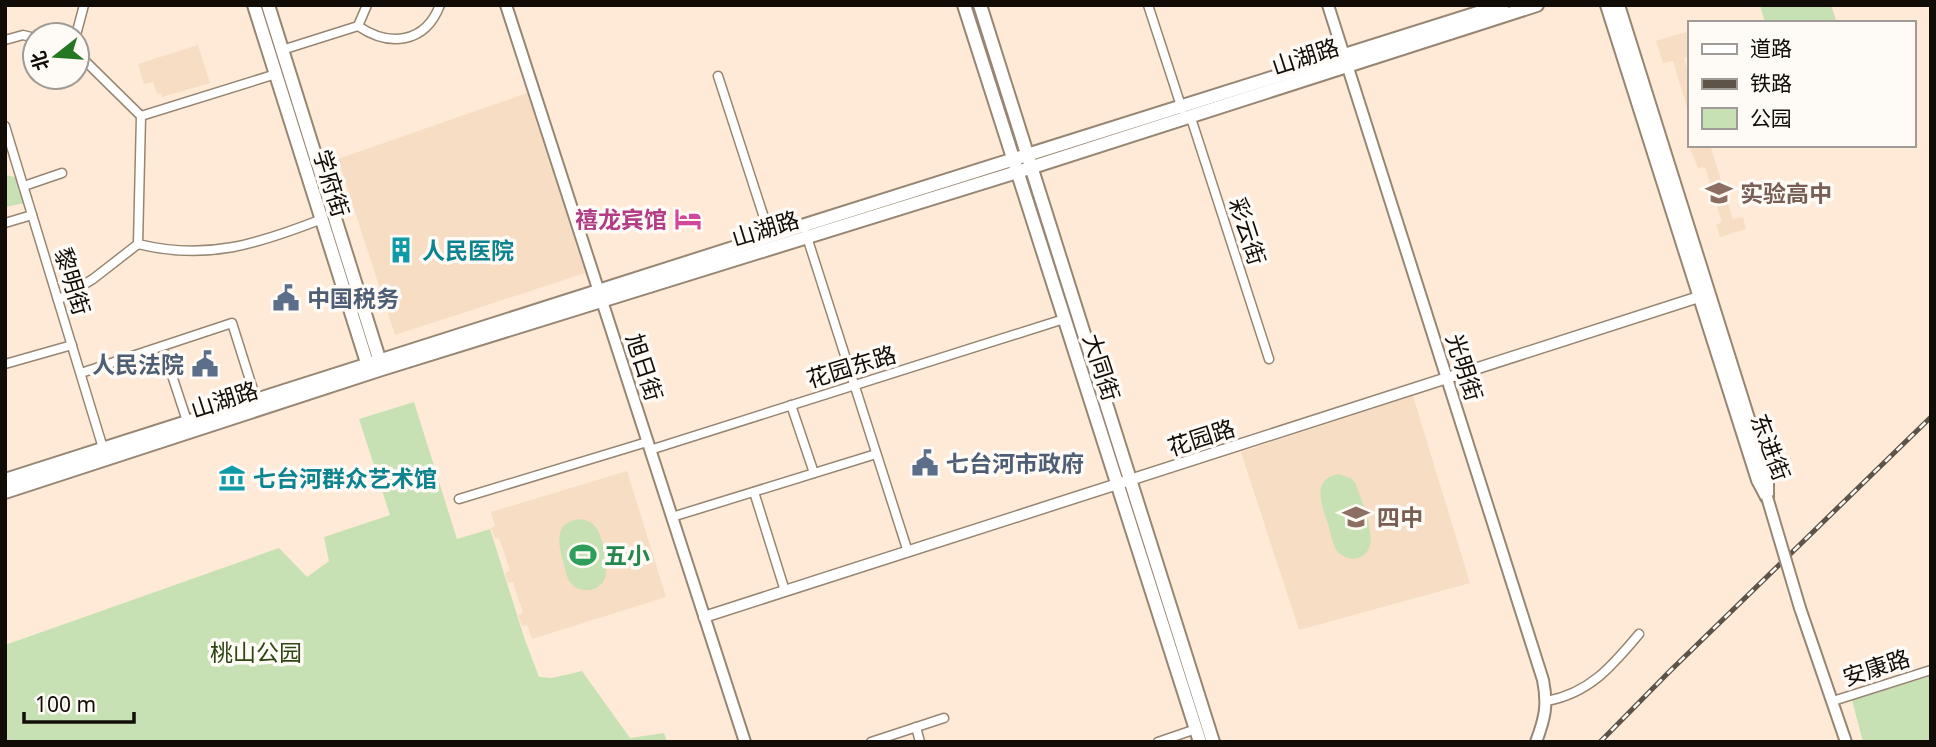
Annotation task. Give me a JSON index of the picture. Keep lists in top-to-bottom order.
{
  "streets": {
    "main road": [
      "山湖路",
      "学府街",
      "旭日街",
      "大同街",
      "光明街",
      "东进街"
    ],
    "street": [
      "彩云街",
      "黎明街",
      "花园东路",
      "花园路",
      "安康路"
    ]
  },
  "crossings": [
    ["山湖路", "学府街"],
    ["山湖路", "彩云街"],
    ["山湖路", "黎明街"],
    ["山湖路", "旭日街"],
    ["山湖路", "大同街"],
    ["山湖路", "光明街"],
    ["花园东路", "旭日街"],
    ["花园东路", "大同街"],
    ["旭日街", "花园路"],
    ["大同街", "花园路"],
    ["光明街", "花园路"],
    ["花园路", "东进街"]
  ],
  "parks": ["桃山公园"],
  "places": {
    "school or university": ["实验高中", "四中"],
    "hotel": ["禧龙宾馆"],
    "building": ["人民医院"],
    "public building": ["中国税务", "人民法院", "七台河市政府"],
    "museum": ["七台河群众艺术馆"],
    "sports": ["五小"]
  },
  "legend": ["道路", "铁路", "公园"],
  "scale_bar": "100 m",
  "north": "left"
}
